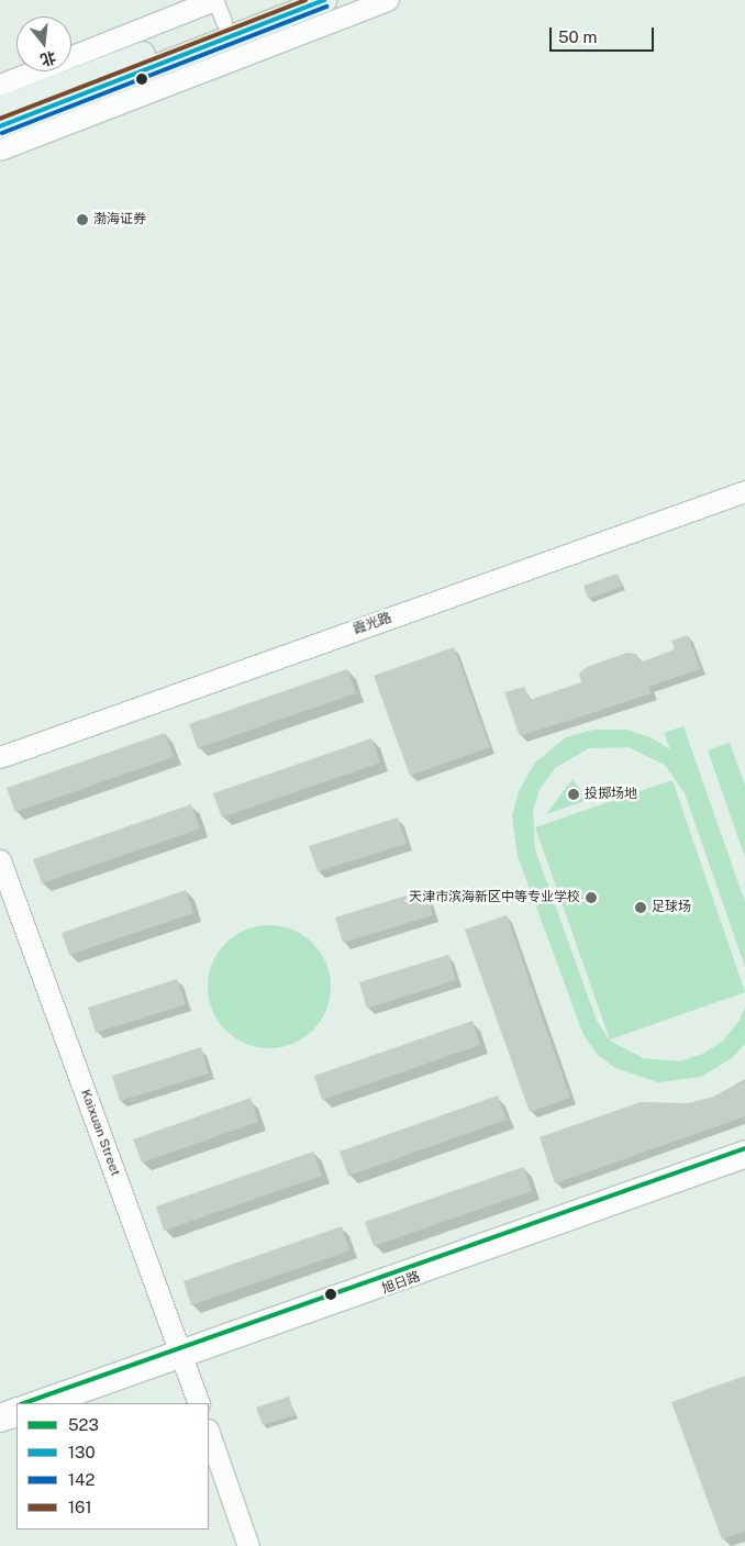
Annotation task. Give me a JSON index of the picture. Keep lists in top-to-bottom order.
{
  "streets": {
    "street": ["霞光路", "Kaixuan Street", "旭日路"]
  },
  "crossings": [
    ["Kaixuan Street", "旭日路"]
  ],
  "places": [
    "渤海证券",
    "投掷场地",
    "天津市滨海新区中等专业学校",
    "足球场"
  ],
  "lines": [
    "transit line 130",
    "transit line 161",
    "transit line 142",
    "transit line 523"
  ],
  "legend": [
    "523",
    "130",
    "142",
    "161"
  ],
  "scale_bar": "50 m",
  "north": "bottom"
}
